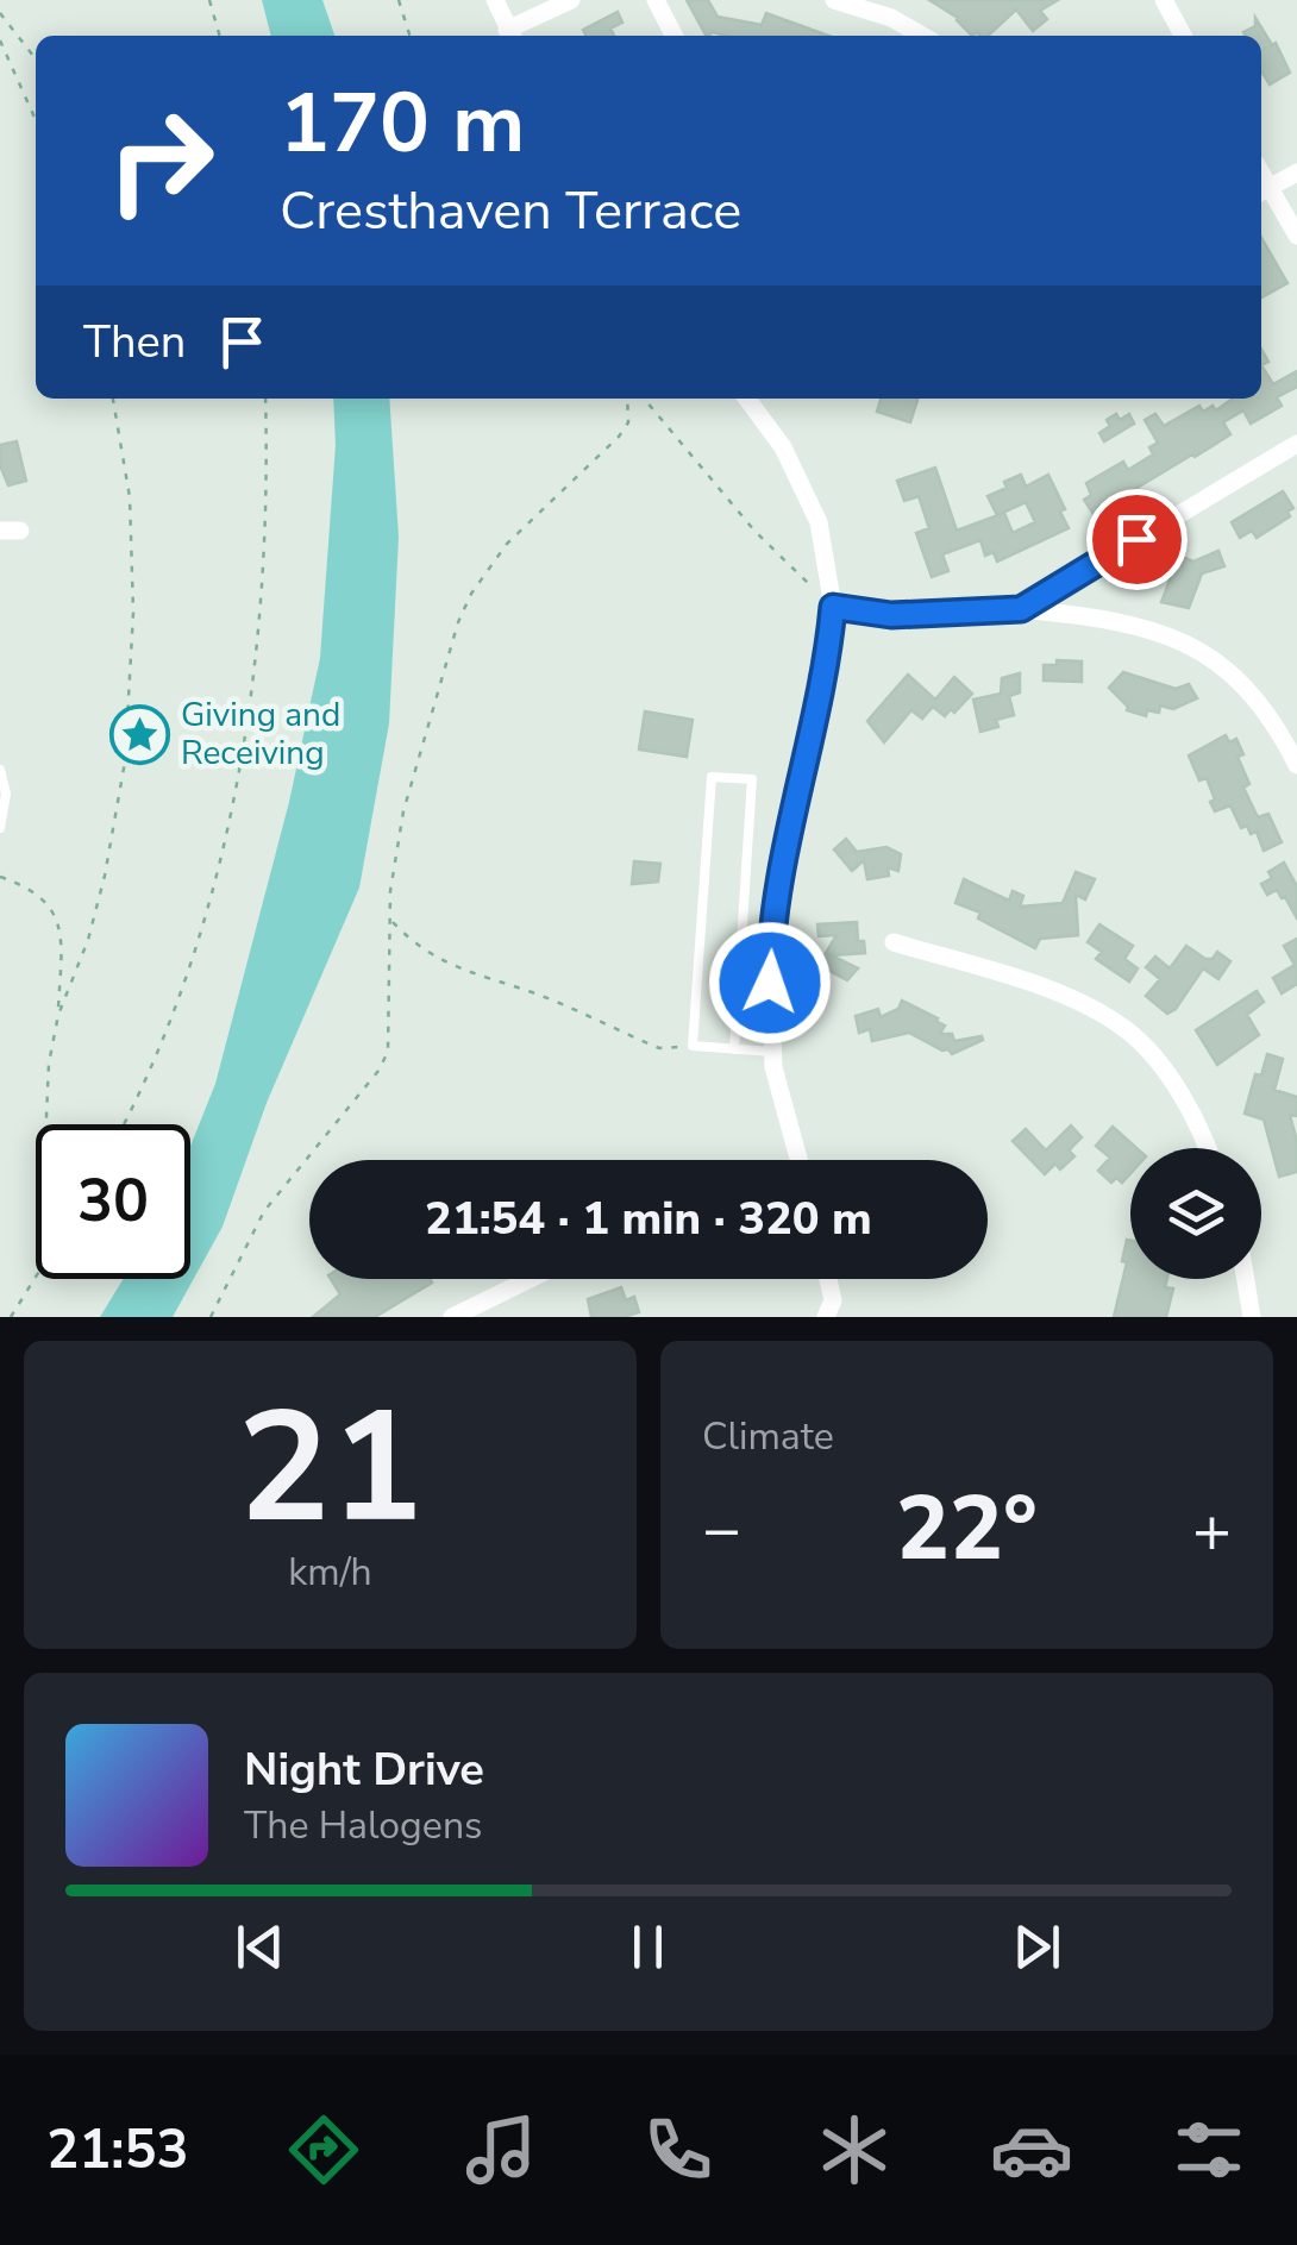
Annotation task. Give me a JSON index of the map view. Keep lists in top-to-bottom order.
{
  "places": {
    "place": ["Giving and Receiving"]
  },
  "page": {
    "turn": ["170 m", "Cresthaven Terrace"],
    "then": "Then",
    "limit": "30",
    "trip": "21:54 · 1 min · 320 m",
    "tile": [
      ["21", "km/h"],
      "Climate"
    ],
    "heat": ["−", "22°", "+"],
    "song": ["Night Drive", "The Halogens"],
    "tabs": "21:53"
  }
}
